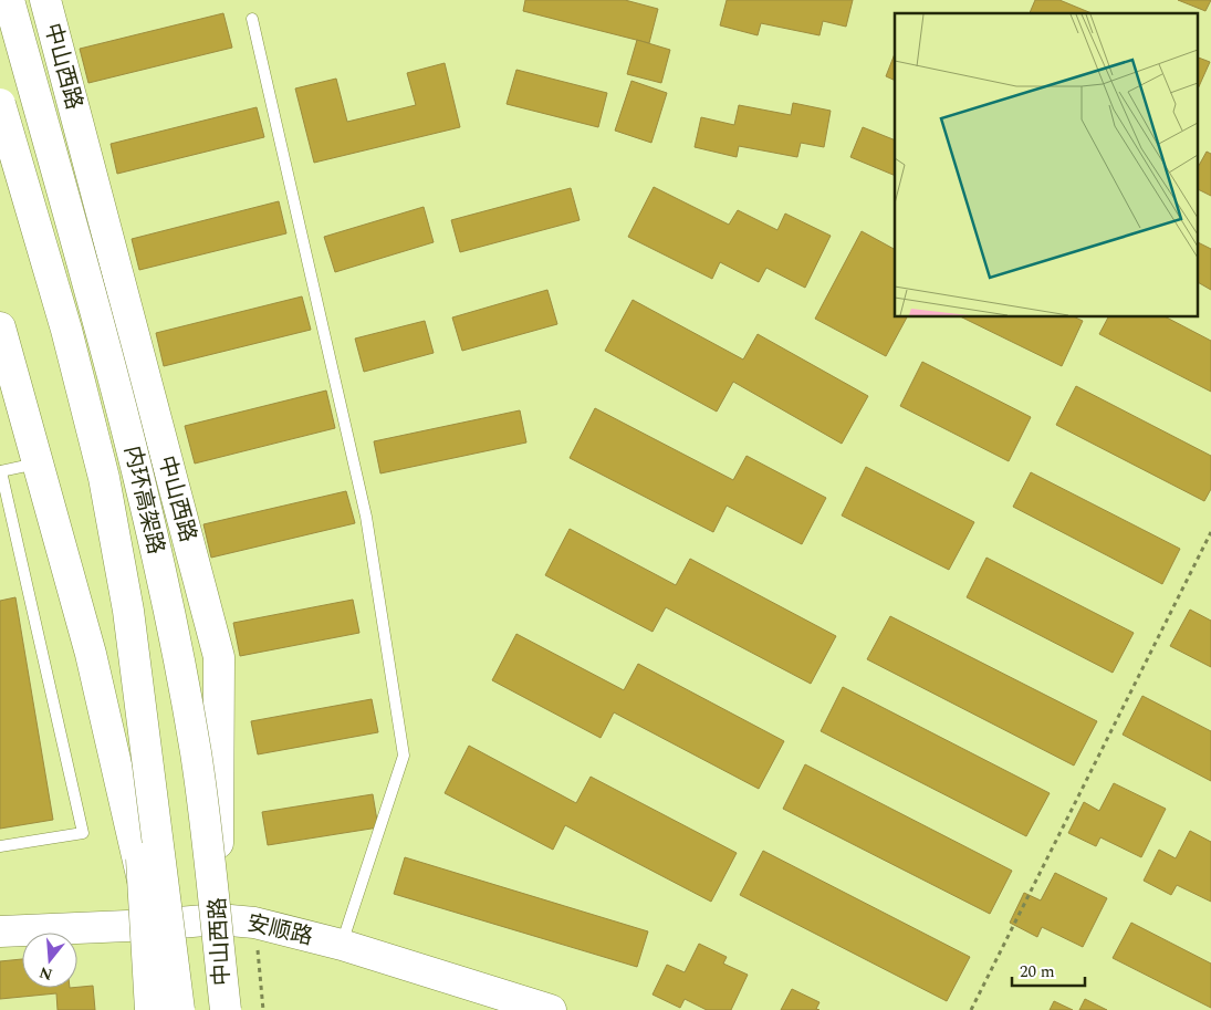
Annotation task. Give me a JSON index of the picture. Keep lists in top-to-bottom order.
{
  "streets": {
    "main road": ["中山西路", "内环高架路", "安顺路"]
  },
  "crossings": [
    ["中山西路", "内环高架路"],
    ["中山西路", "安顺路"]
  ],
  "scale_bar": "20 m",
  "north": "bottom"
}
